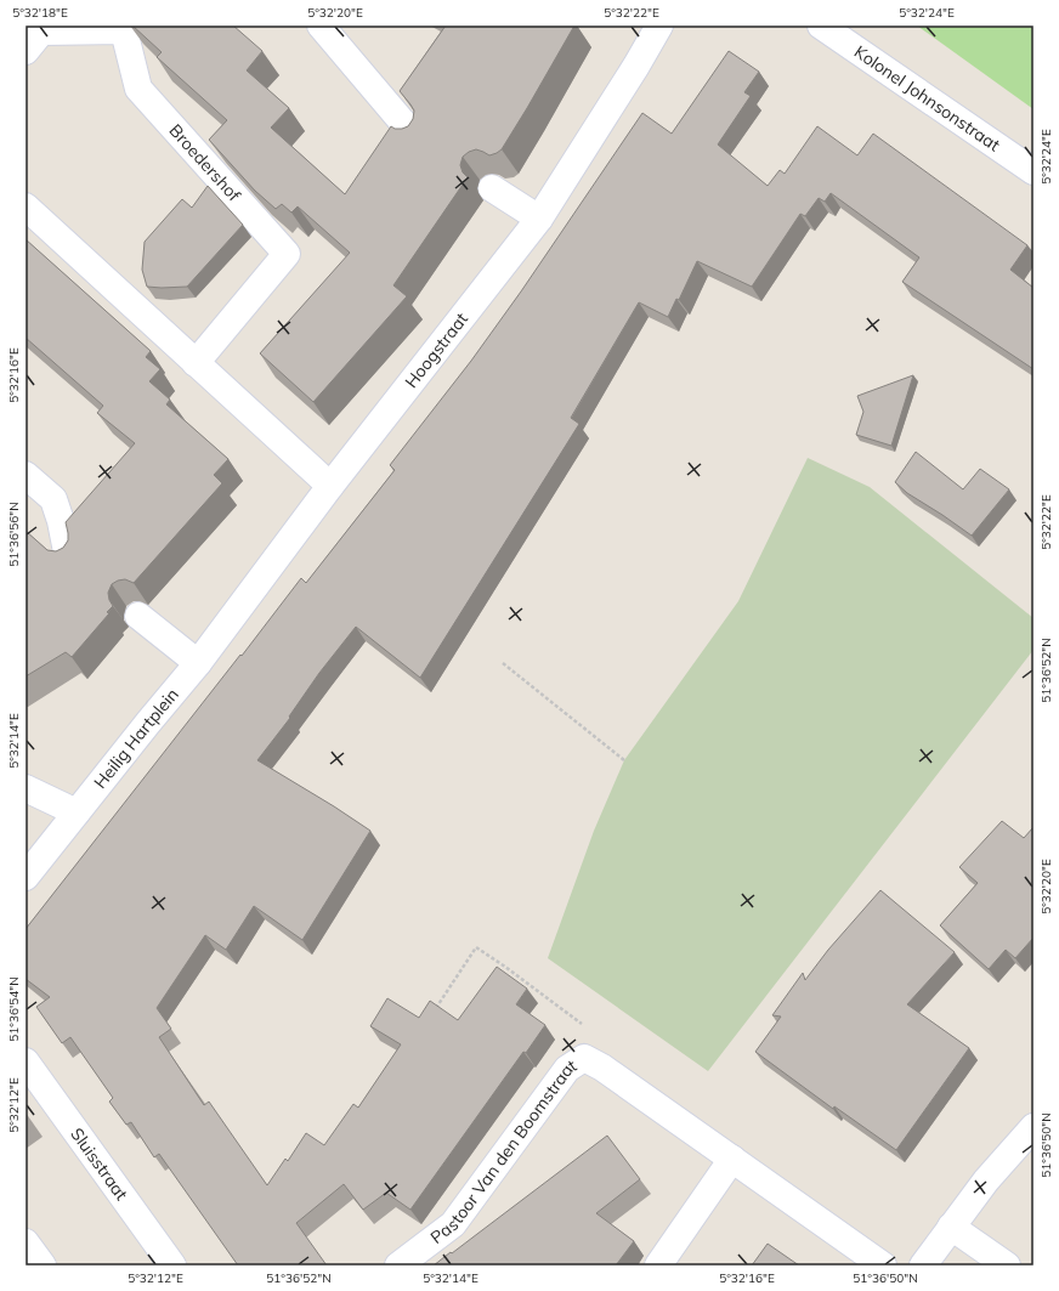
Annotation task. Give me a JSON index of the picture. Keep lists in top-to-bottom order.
{
  "streets": {
    "street": [
      "Kolonel Johnsonstraat",
      "Broedershof",
      "Hoogstraat",
      "Heilig Hartplein",
      "Pastoor Van den Boomstraat",
      "Sluisstraat"
    ]
  },
  "crossings": [
    ["Hoogstraat", "Heilig Hartplein"]
  ],
  "coordinates": [
    "5°32'18\"E",
    "5°32'20\"E",
    "5°32'22\"E",
    "5°32'24\"E",
    "5°32'16\"E",
    "51°36'56\"N",
    "51°36'52\"N",
    "5°32'14\"E",
    "51°36'54\"N",
    "5°32'12\"E",
    "51°36'50\"N"
  ]
}
